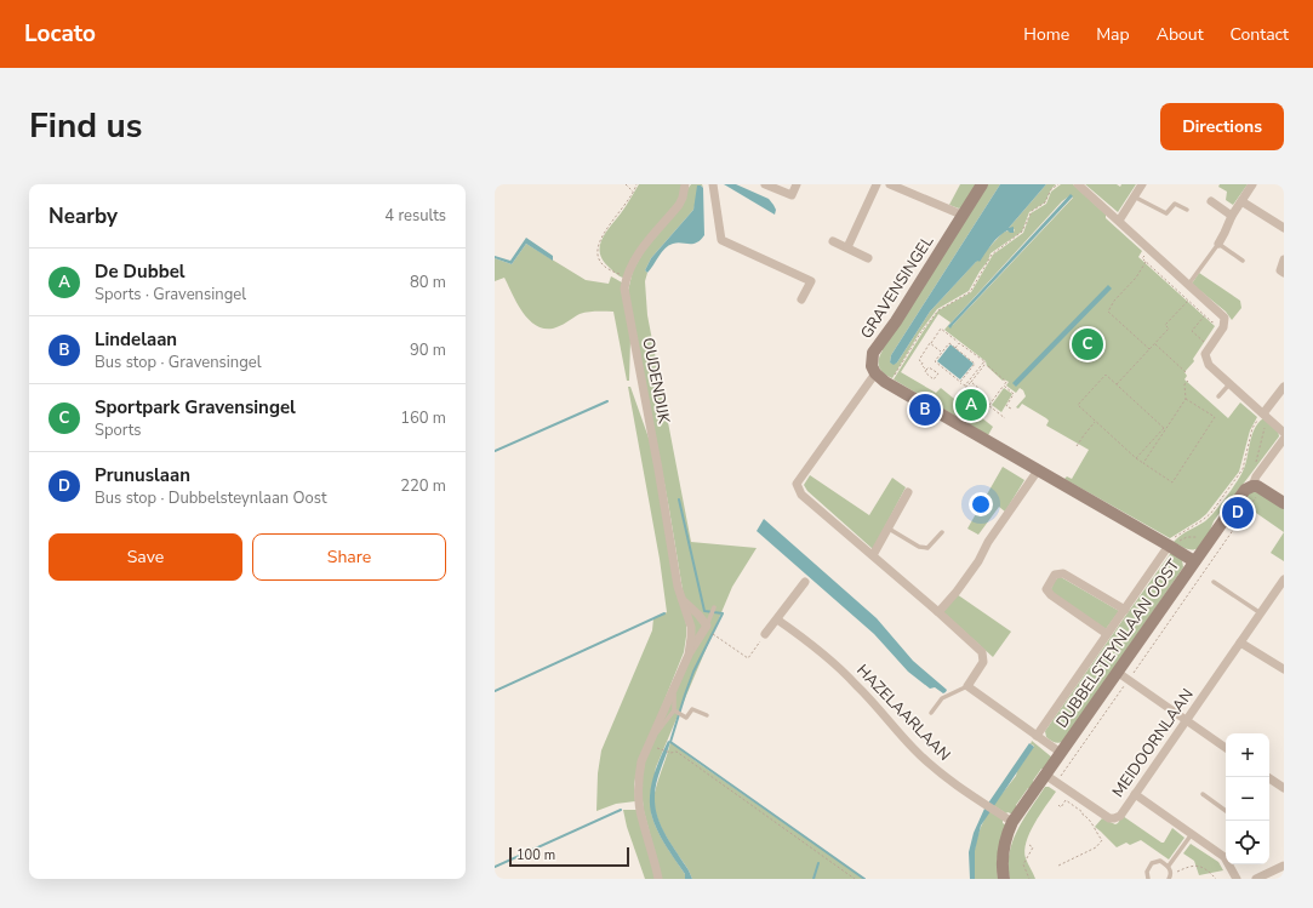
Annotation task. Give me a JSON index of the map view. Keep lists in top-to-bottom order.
{
  "streets": {
    "street": [
      "GRAVENSINGEL",
      "OUDENDIJK",
      "DUBBELSTEYNLAAN OOST",
      "HAZELAARLAAN",
      "MEIDOORNLAAN"
    ]
  },
  "crossings": [
    ["DUBBELSTEYNLAAN OOST", "HAZELAARLAAN"],
    ["DUBBELSTEYNLAAN OOST", "MEIDOORNLAAN"]
  ],
  "scale_bar": "100 m",
  "page": {
    "header": "Locato",
    "nav": [
      "Home",
      "Map",
      "About",
      "Contact"
    ],
    "title": "Find us",
    "buttons": [
      "Directions",
      ["Save", "Share"]
    ],
    "heading": ["Nearby", "4 results"],
    "list": [
      {
        "mark": "A",
        "name": "De Dubbel",
        "note": "Sports · Gravensingel",
        "value": "80 m"
      },
      {
        "mark": "B",
        "name": "Lindelaan",
        "note": "Bus stop · Gravensingel",
        "value": "90 m"
      },
      {
        "mark": "C",
        "name": "Sportpark Gravensingel",
        "note": "Sports",
        "value": "160 m"
      },
      {
        "mark": "D",
        "name": "Prunuslaan",
        "note": "Bus stop · Dubbelsteynlaan Oost",
        "value": "220 m"
      }
    ],
    "pins": [
      "C",
      "A",
      "B",
      "D"
    ],
    "map_buttons": ["+", "−"],
    "scale": "100 m"
  }
}
